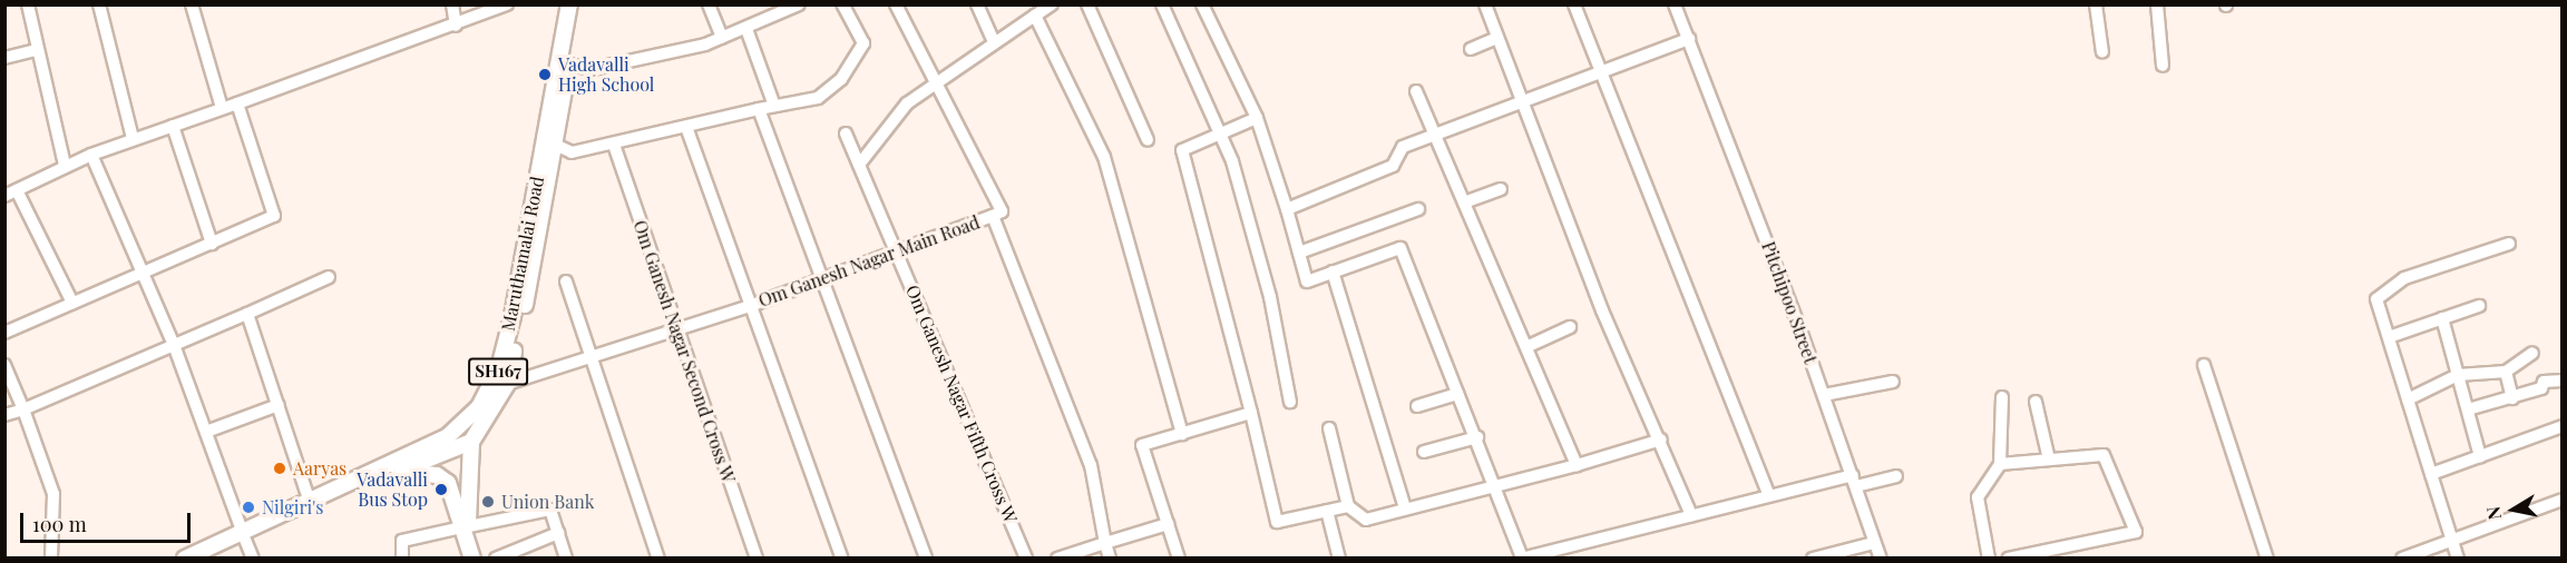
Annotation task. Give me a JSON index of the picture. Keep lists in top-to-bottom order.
{
  "streets": {
    "main road": ["Maruthamalai Road", "SH167"],
    "street": [
      "Om Ganesh Nagar Main Road",
      "Pitchipoo Street",
      "Om Ganesh Nagar Second Cross W",
      "Om Ganesh Nagar Fifth Cross W"
    ]
  },
  "crossings": [
    ["Maruthamalai Road", "Om Ganesh Nagar Main Road"],
    ["Om Ganesh Nagar Main Road", "Om Ganesh Nagar Second Cross W"],
    ["Om Ganesh Nagar Main Road", "Om Ganesh Nagar Fifth Cross W"]
  ],
  "places": [
    "Vadavalli High School",
    "Aaryas",
    "Vadavalli Bus Stop",
    "Union Bank",
    "Nilgiri's"
  ],
  "scale_bar": "100 m",
  "north": "left"
}
